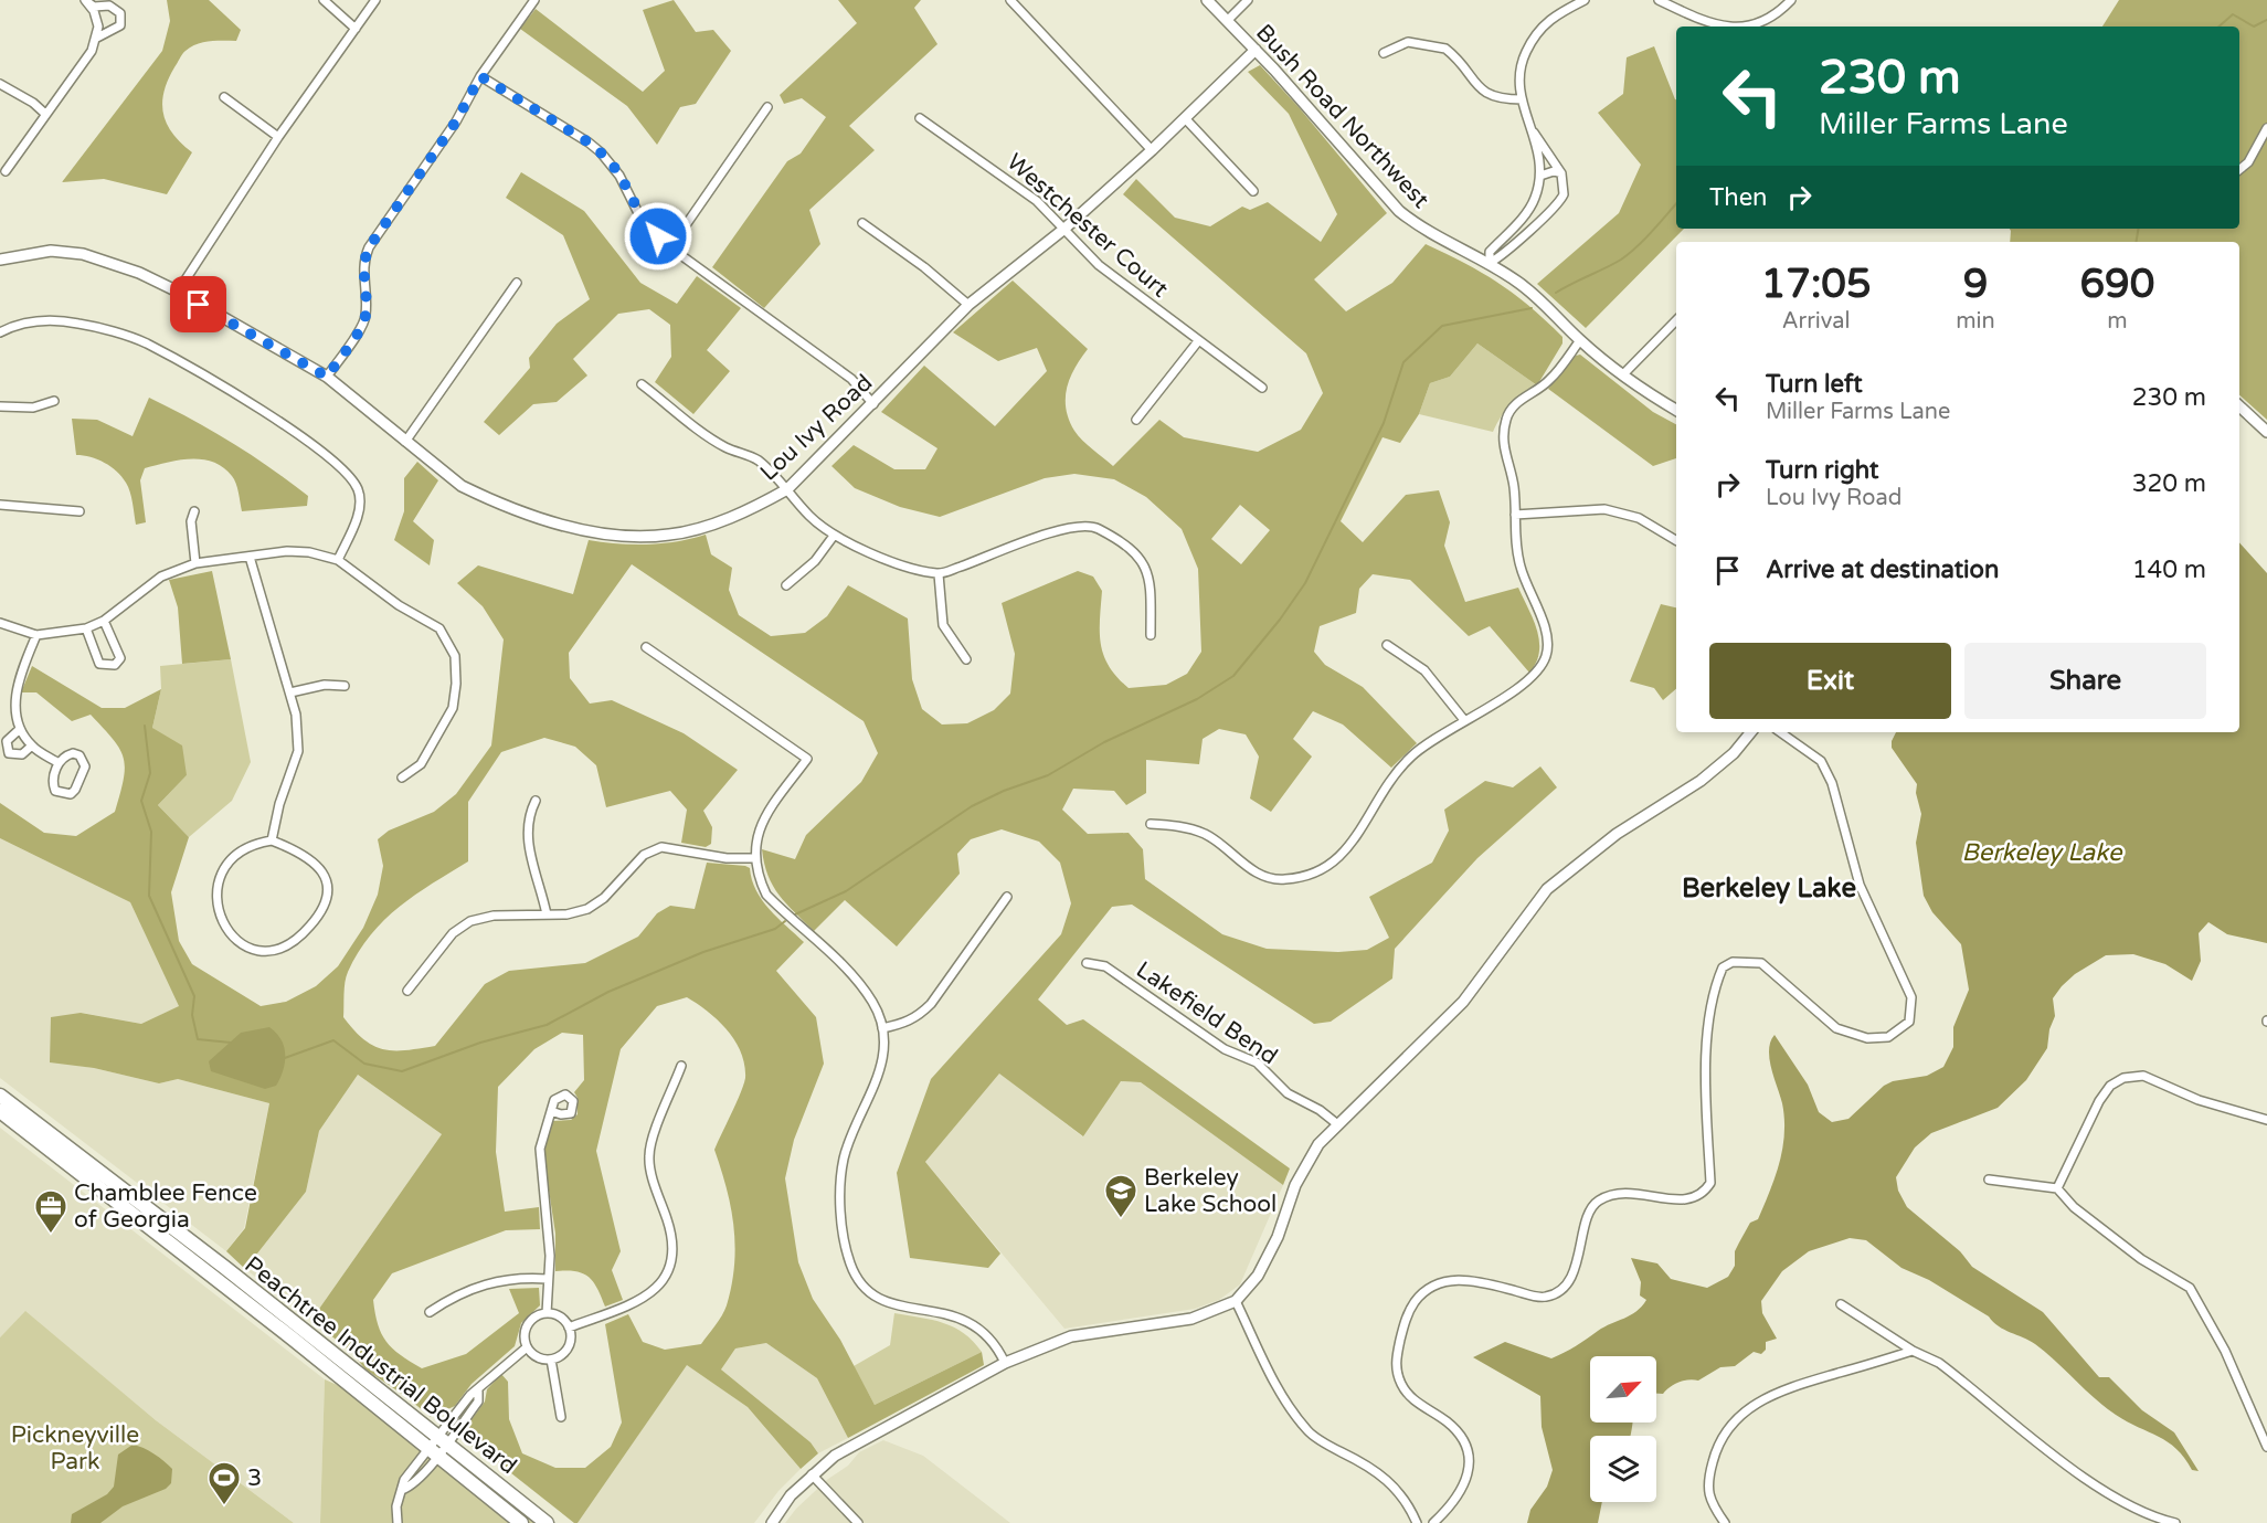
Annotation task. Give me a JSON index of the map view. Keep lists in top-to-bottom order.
{
  "streets": {
    "highway": ["Peachtree Industrial Boulevard"],
    "street": [
      "Bush Road Northwest",
      "Westchester Court",
      "Lou Ivy Road",
      "Lakefield Bend"
    ]
  },
  "crossings": [
    ["Bush Road Northwest", "Lou Ivy Road"],
    ["Westchester Court", "Lou Ivy Road"]
  ],
  "districts": ["Berkeley Lake"],
  "water": ["Berkeley Lake"],
  "parks": ["Pickneyville Park"],
  "places": {
    "school or university": ["Berkeley Lake School"],
    "office": ["Chamblee Fence of Georgia"],
    "sports": ["3"]
  },
  "north": "top right",
  "page": {
    "turn": ["230 m", "Miller Farms Lane"],
    "then": "Then",
    "eta": [
      "17:05",
      "Arrival",
      "9",
      "min",
      "690",
      "m"
    ],
    "list": [
      {
        "name": "Turn left",
        "note": "Miller Farms Lane",
        "value": "230 m"
      },
      {
        "name": "Turn right",
        "note": "Lou Ivy Road",
        "value": "320 m"
      },
      {
        "name": "Arrive at destination",
        "value": "140 m"
      }
    ],
    "buttons": ["Exit", "Share"]
  }
}
